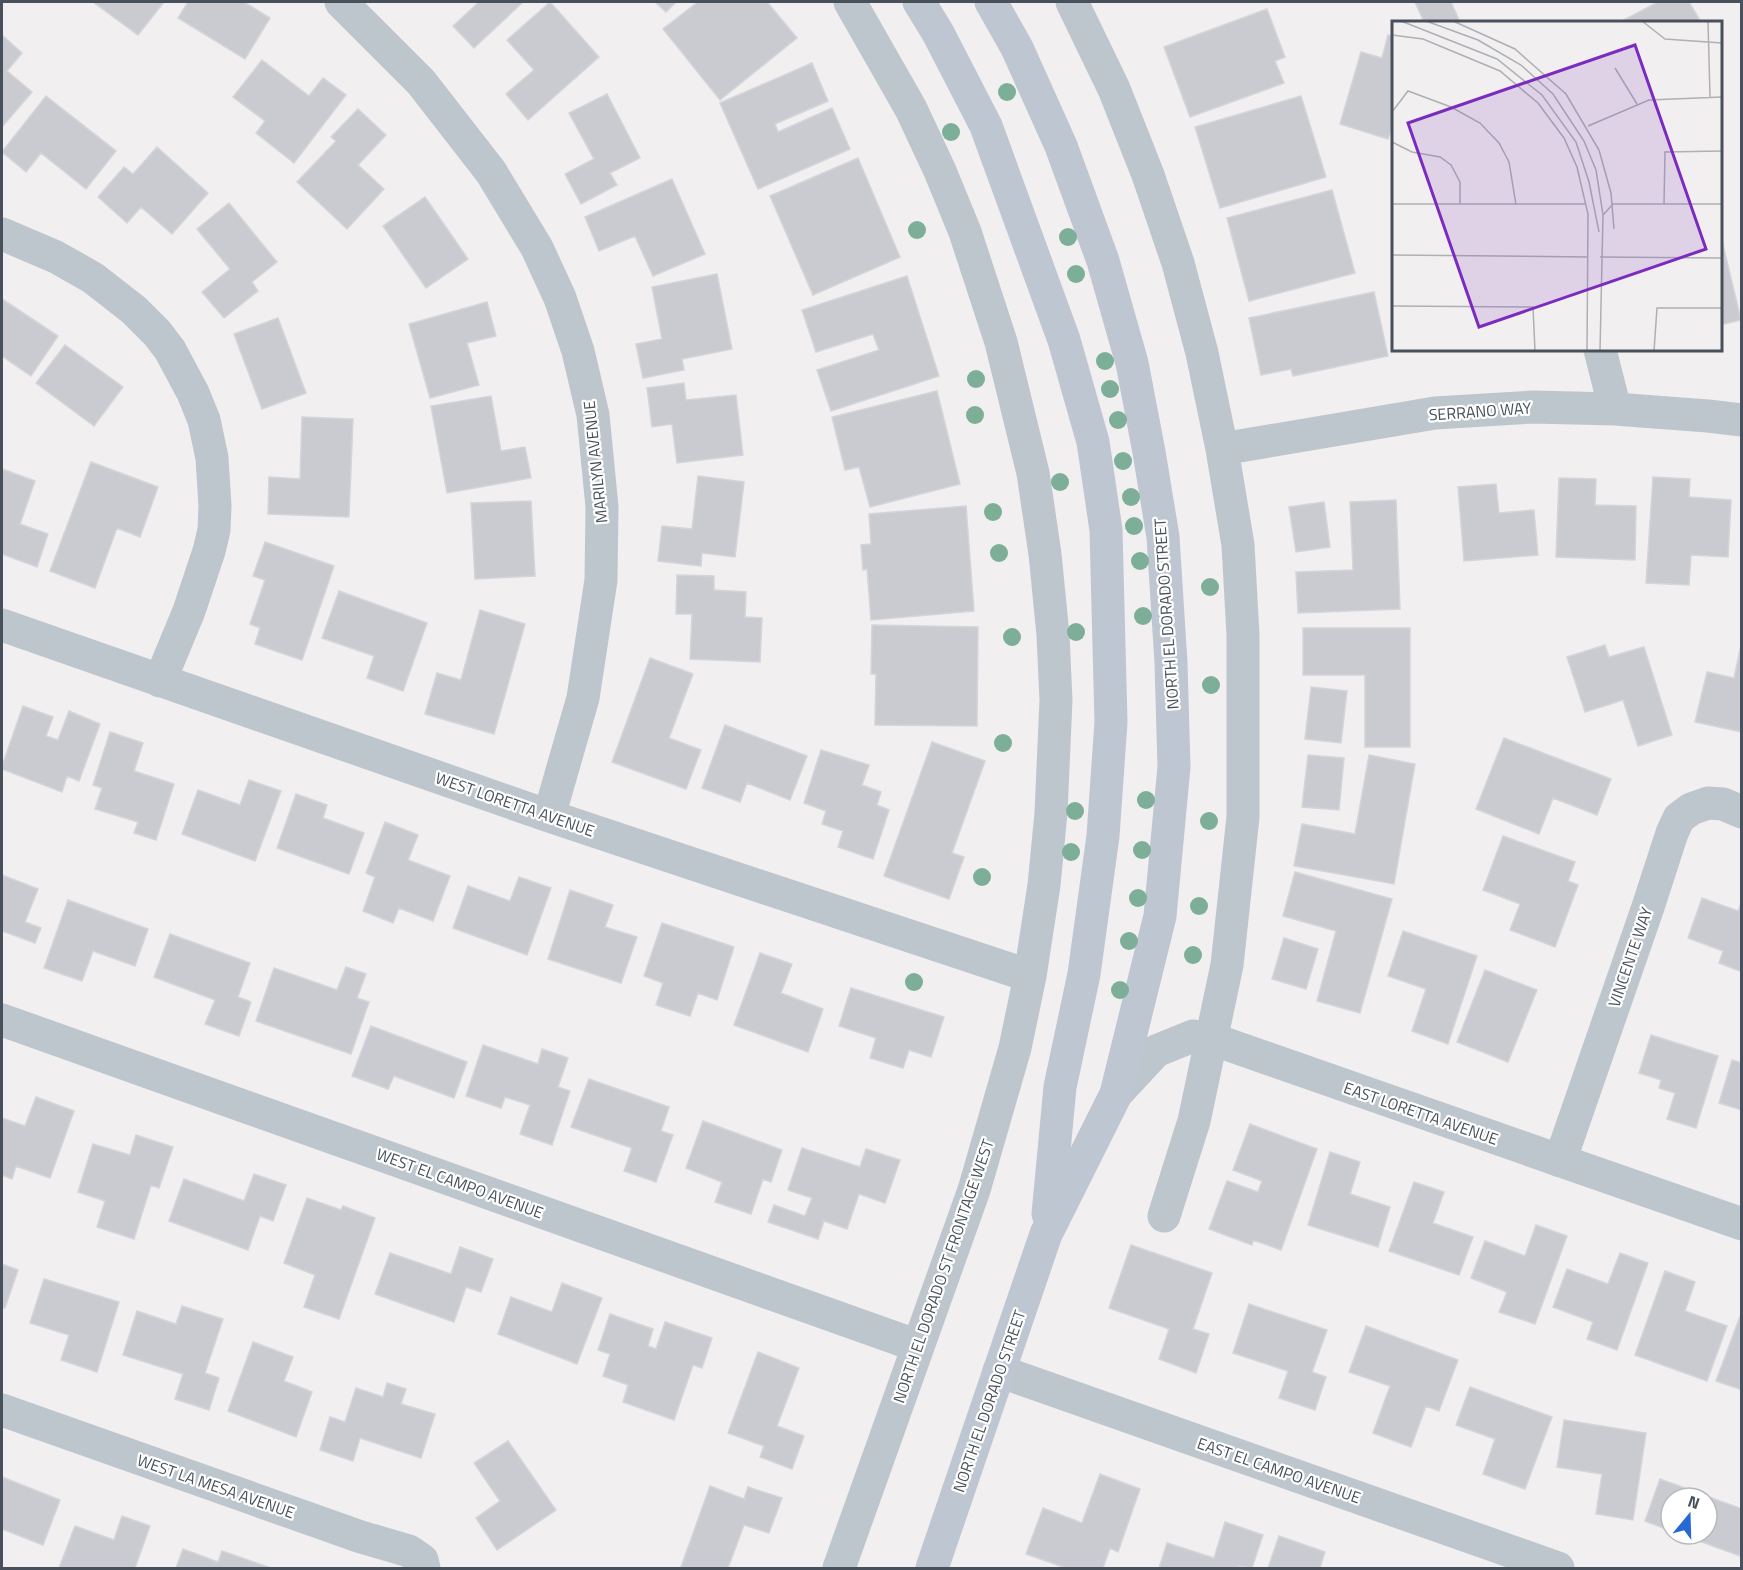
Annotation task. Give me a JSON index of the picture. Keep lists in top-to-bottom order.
{
  "streets": {
    "main road": ["NORTH EL DORADO STREET"],
    "street": [
      "SERRANO WAY",
      "MARILYN AVENUE",
      "WEST LORETTA AVENUE",
      "VINCENTE WAY",
      "EAST LORETTA AVENUE",
      "WEST EL CAMPO AVENUE",
      "NORTH EL DORADO ST FRONTAGE WEST",
      "EAST EL CAMPO AVENUE",
      "WEST LA MESA AVENUE"
    ]
  },
  "crossings": [
    ["MARILYN AVENUE", "WEST LORETTA AVENUE"],
    ["NORTH EL DORADO STREET", "EAST LORETTA AVENUE"],
    ["NORTH EL DORADO STREET", "EAST EL CAMPO AVENUE"],
    ["WEST LORETTA AVENUE", "NORTH EL DORADO ST FRONTAGE WEST"],
    ["VINCENTE WAY", "EAST LORETTA AVENUE"],
    ["WEST EL CAMPO AVENUE", "NORTH EL DORADO ST FRONTAGE WEST"]
  ],
  "north": "top"
}
